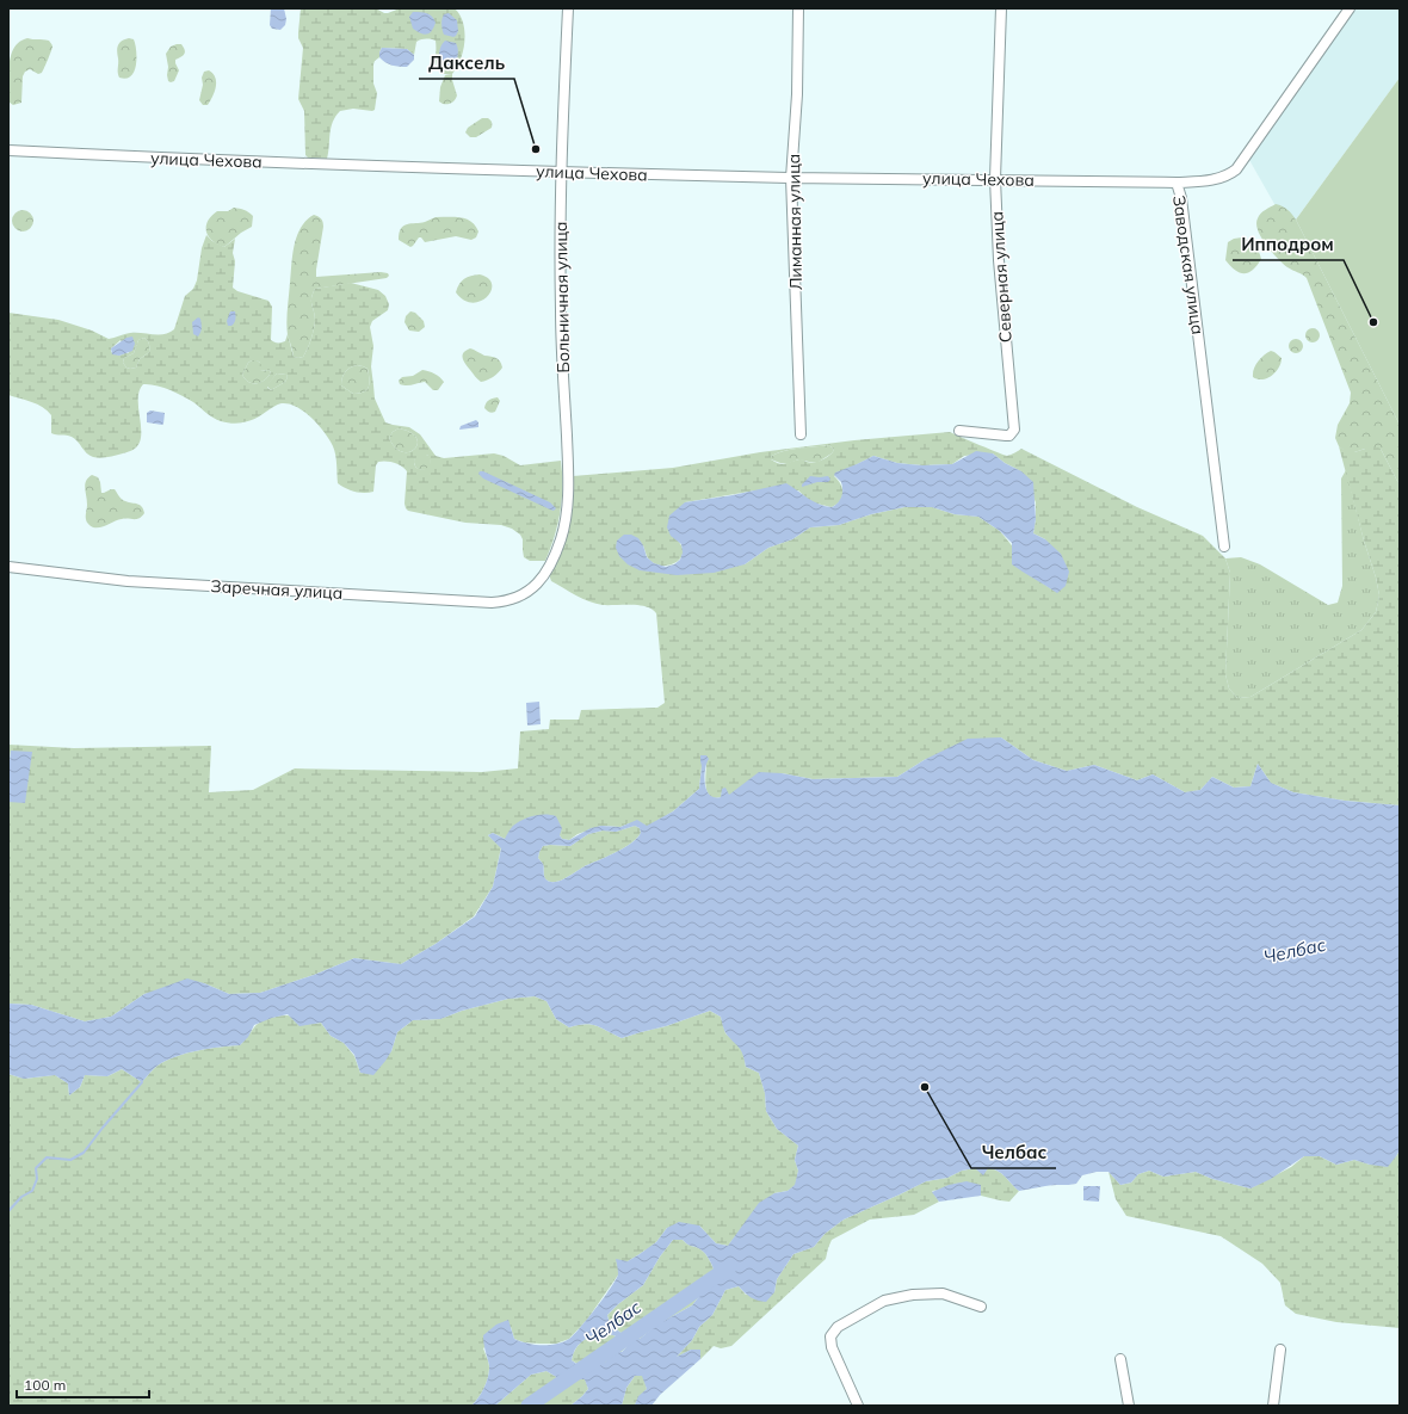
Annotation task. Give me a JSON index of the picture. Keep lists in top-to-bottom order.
{
  "streets": {
    "street": [
      "улица Чехова",
      "Лиманная улица",
      "Заводская улица",
      "Северная улица",
      "Больничная улица",
      "Заречная улица"
    ]
  },
  "crossings": [
    ["улица Чехова", "Лиманная улица"],
    ["улица Чехова", "Заводская улица"],
    ["улица Чехова", "Северная улица"],
    ["улица Чехова", "Больничная улица"],
    ["Больничная улица", "Заречная улица"]
  ],
  "water": ["Челбас"],
  "places": ["Даксель", "Ипподром", "Челбас"],
  "scale_bar": "100 m"
}
